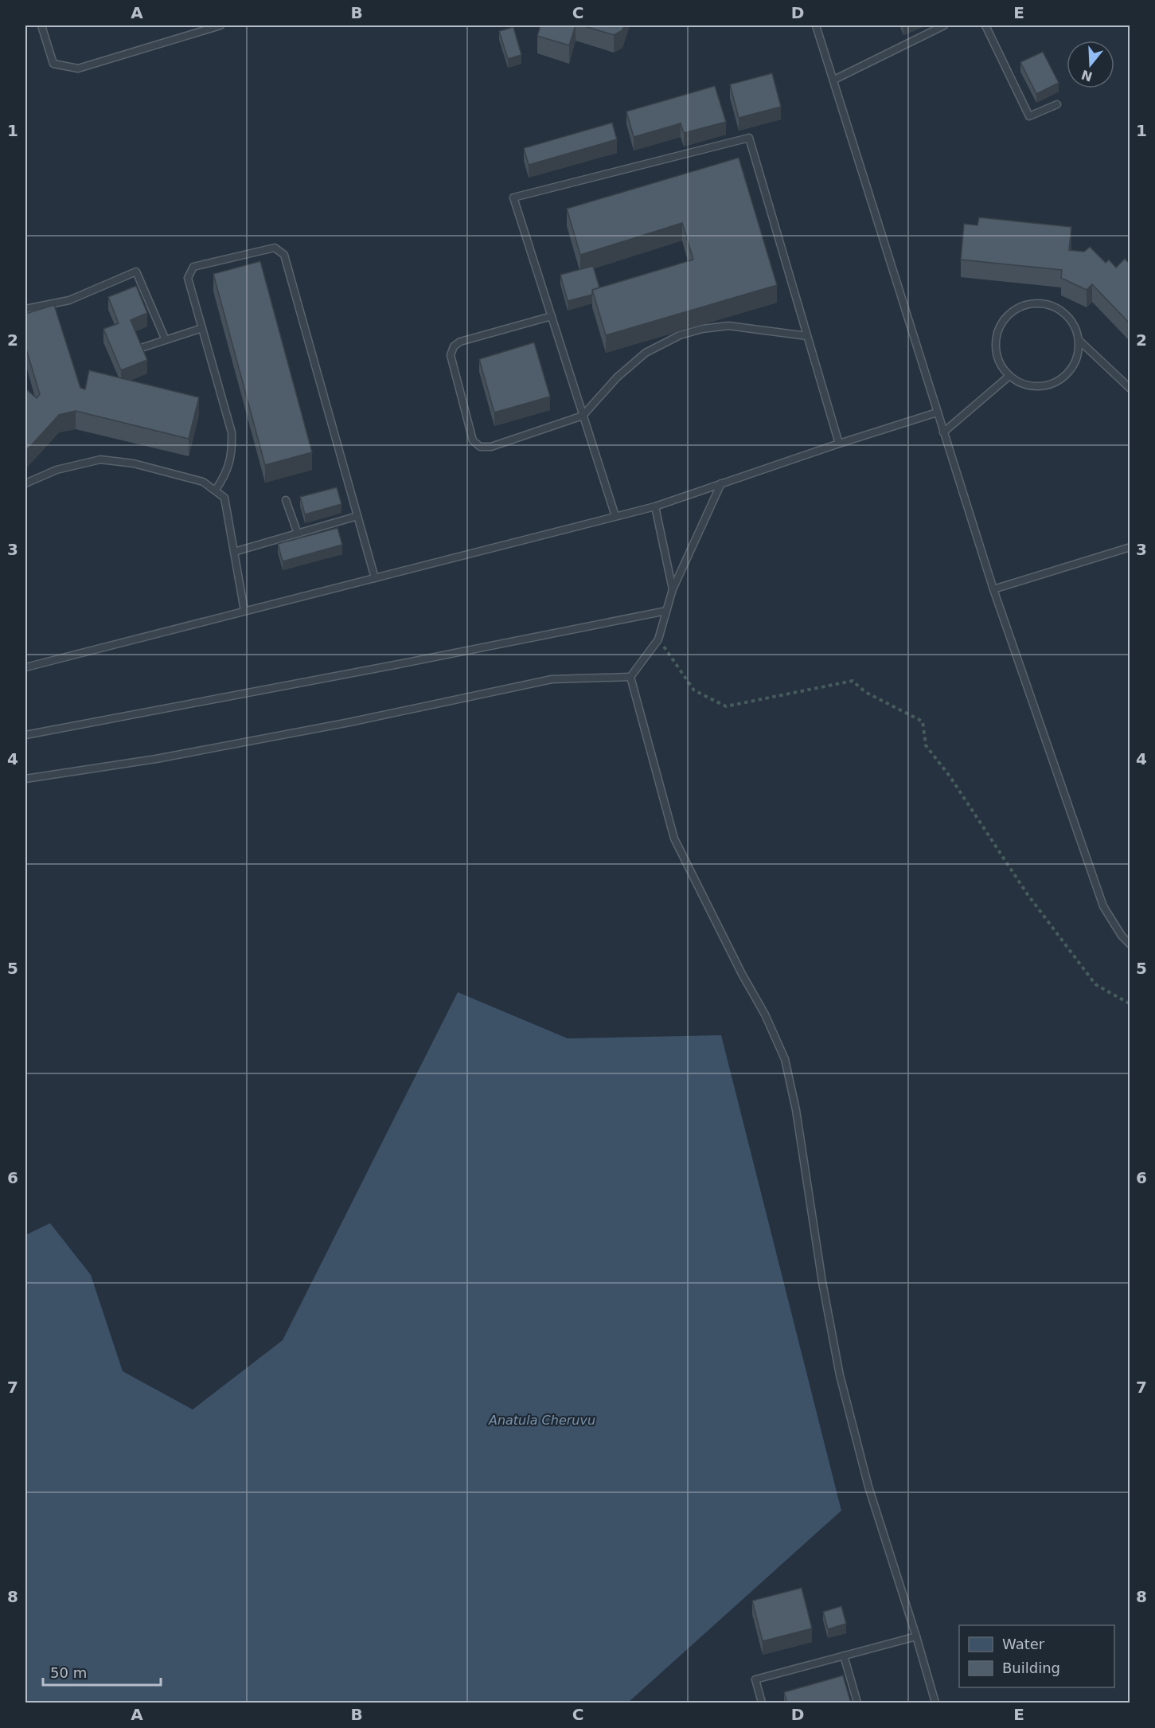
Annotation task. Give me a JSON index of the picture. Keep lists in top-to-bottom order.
{
  "water": ["Anatula Cheruvu"],
  "legend": ["Water", "Building"],
  "scale_bar": "50 m",
  "north": "bottom",
  "grid": {
    "columns": [
      "A",
      "B",
      "C",
      "D",
      "E"
    ],
    "rows": [
      "1",
      "2",
      "3",
      "4",
      "5",
      "6",
      "7",
      "8"
    ]
  }
}
